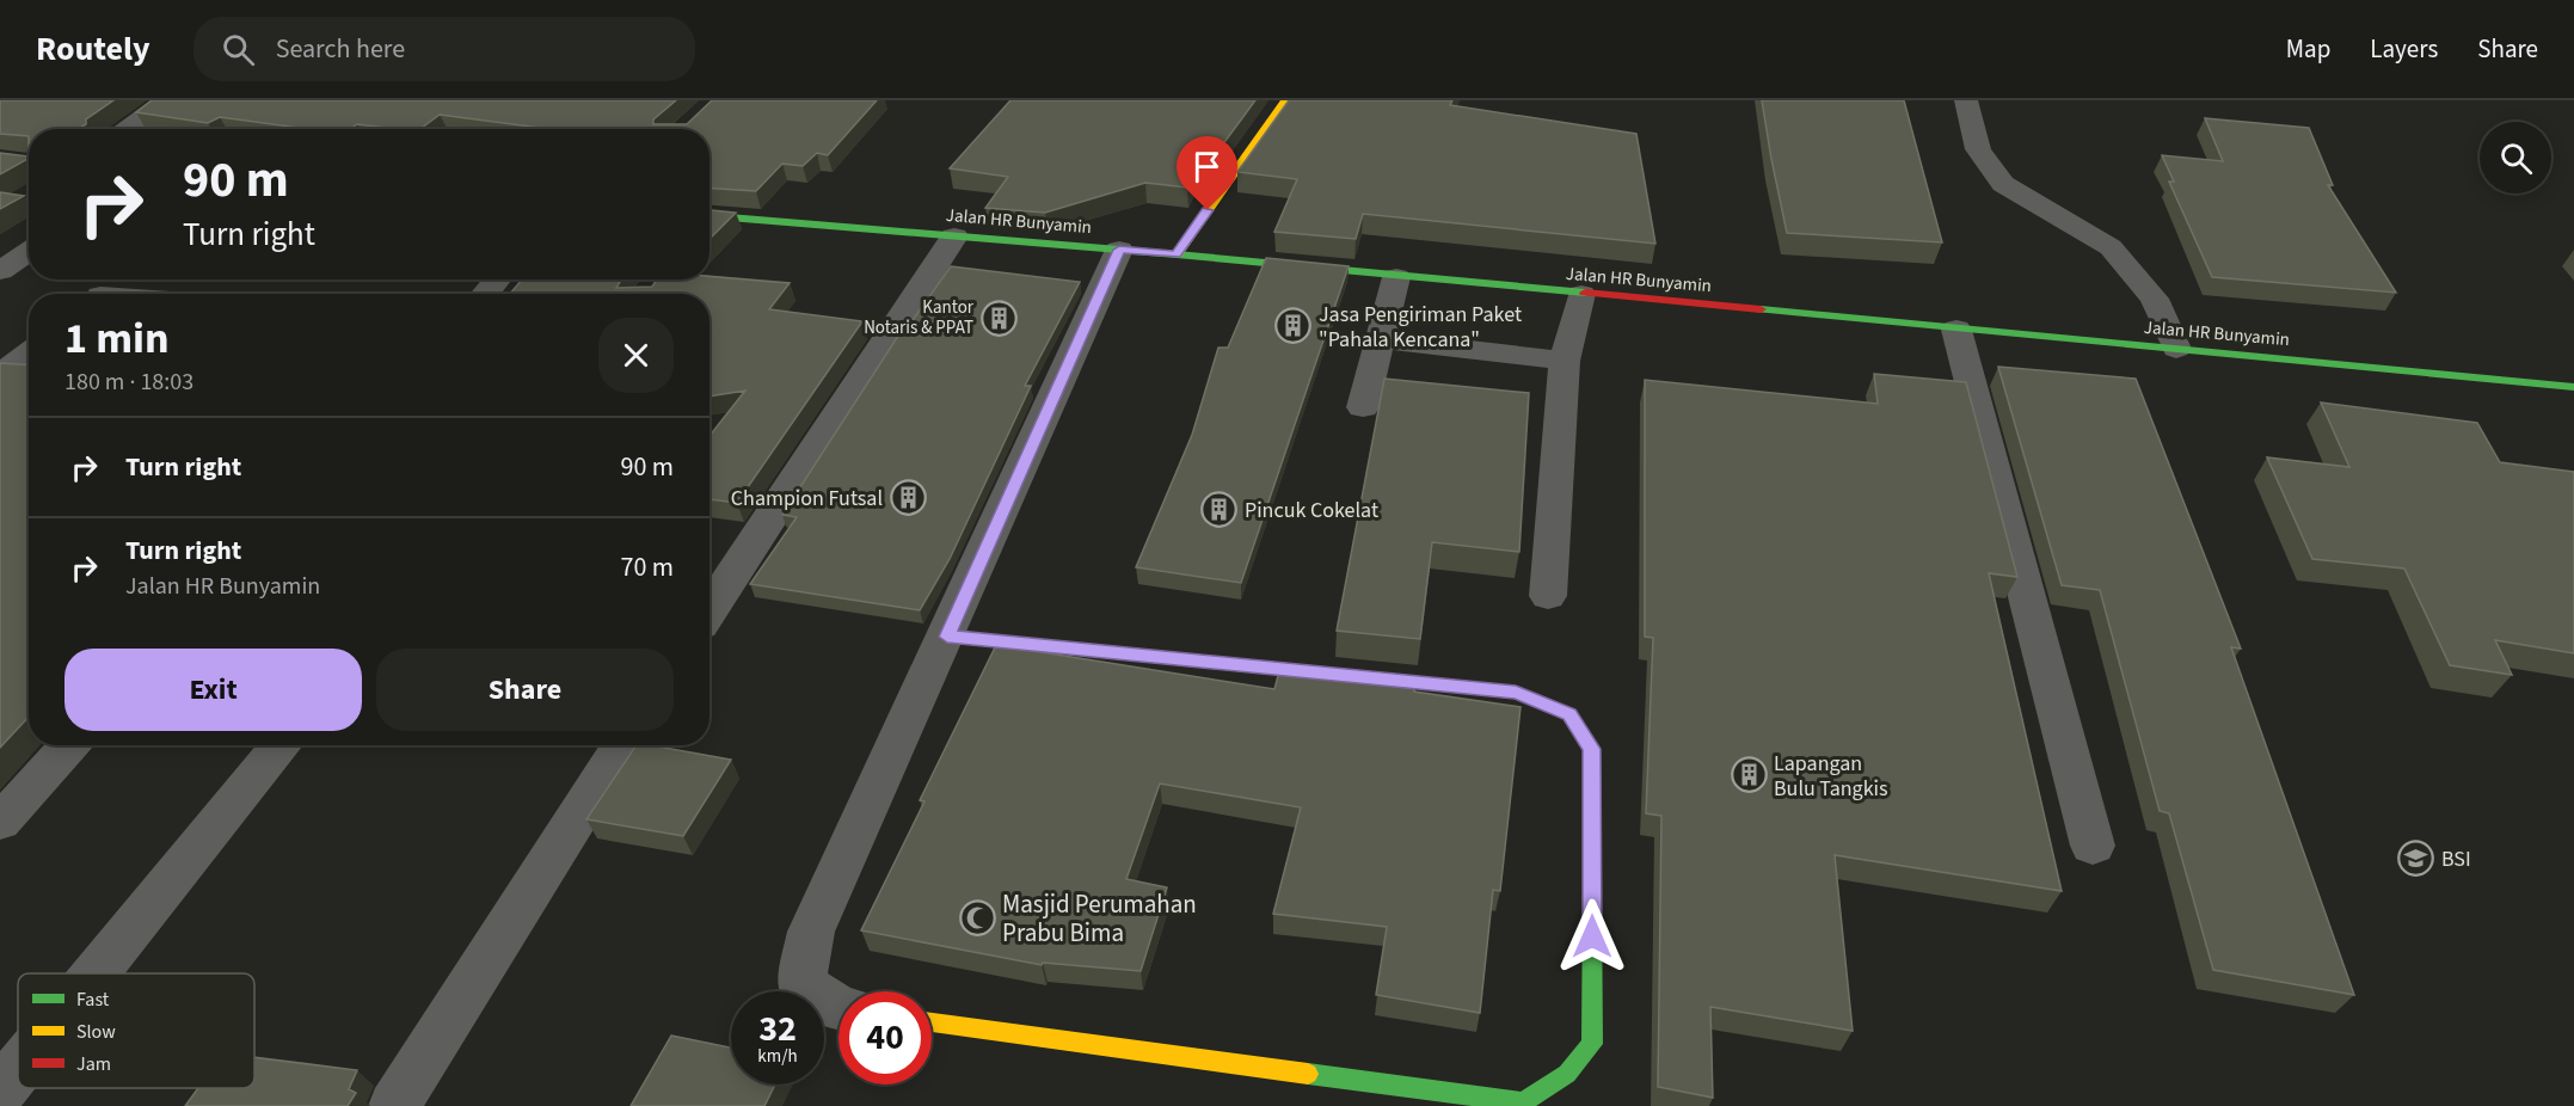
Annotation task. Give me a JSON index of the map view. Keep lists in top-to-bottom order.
{
  "streets": {
    "main road": ["Jalan HR Bunyamin"]
  },
  "places": {
    "building": [
      "Kantor Notaris & PPAT",
      "Jasa Pengiriman Paket \"Pahala Kencana\"",
      "Champion Futsal",
      "Pincuk Cokelat",
      "Lapangan Bulu Tangkis"
    ],
    "school or university": ["BSI"],
    "mosque": ["Masjid Perumahan Prabu Bima"]
  },
  "legend": ["Fast", "Slow", "Jam"],
  "page": {
    "header": "Routely",
    "search": "Search here",
    "nav": ["Map", "Layers", "Share"],
    "turn": ["90 m", "Turn right"],
    "heading": ["1 min", "180 m · 18:03"],
    "list": [
      {
        "name": "Turn right",
        "value": "90 m"
      },
      {
        "name": "Turn right",
        "note": "Jalan HR Bunyamin",
        "value": "70 m"
      }
    ],
    "buttons": ["Exit", "Share"],
    "speed": "32 km/h",
    "limit": "40"
  }
}
